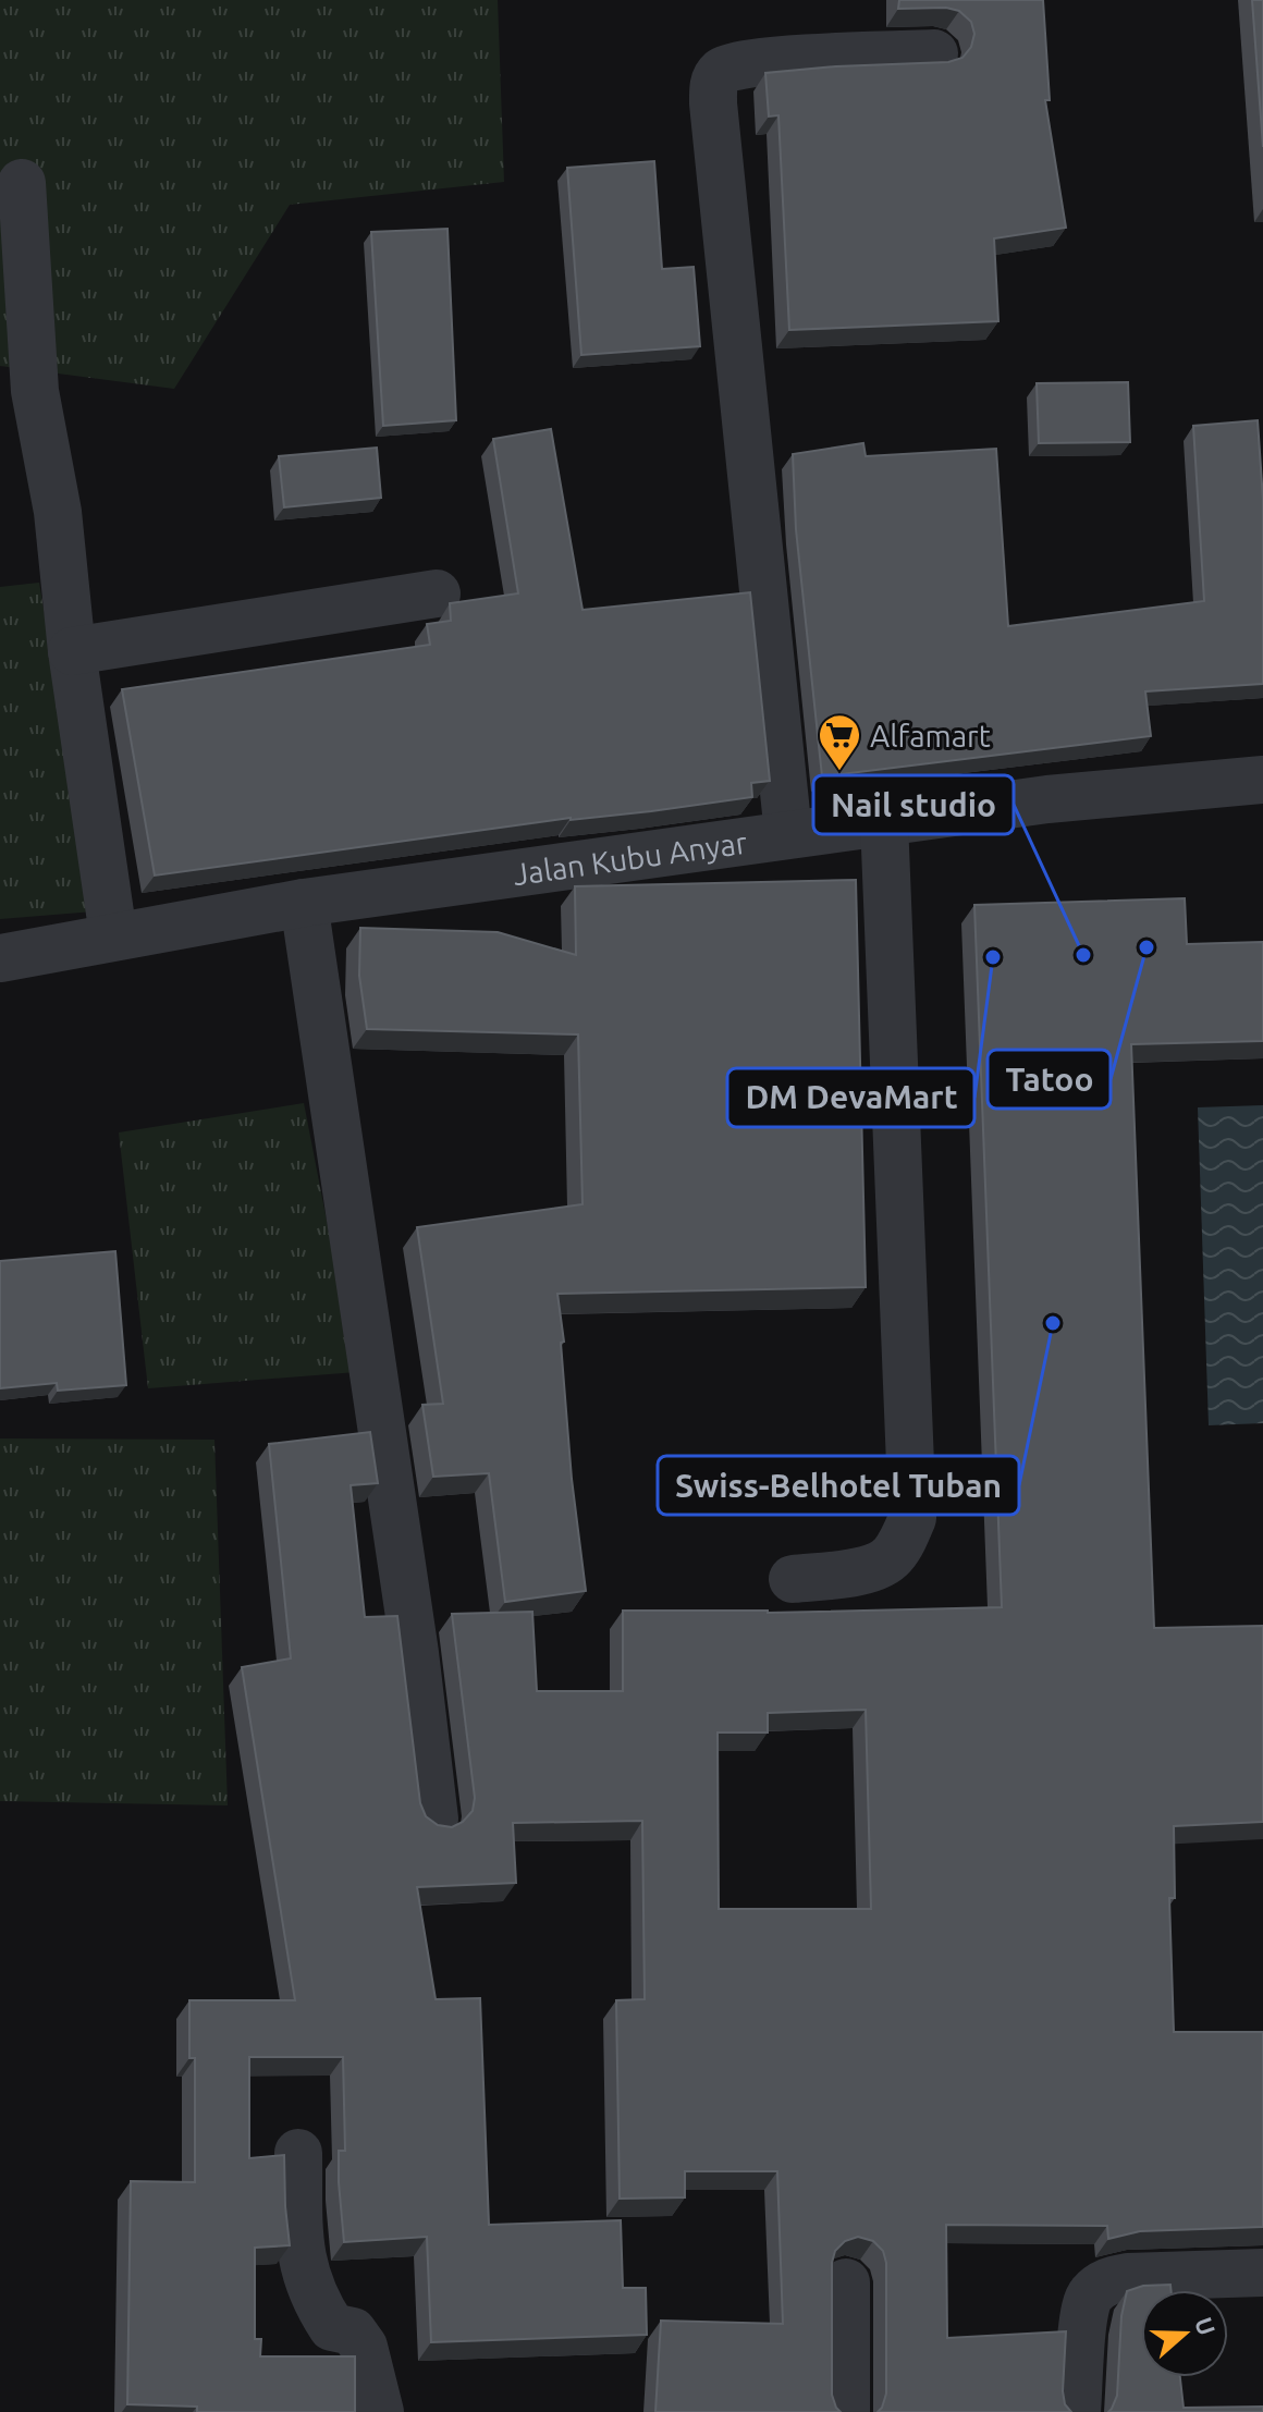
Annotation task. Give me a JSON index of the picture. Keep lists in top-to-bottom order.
{
  "streets": {
    "street": ["Jalan Kubu Anyar"]
  },
  "places": {
    "supermarket": ["Alfamart"],
    "other": [
      "Tatoo",
      "Nail studio",
      "DM DevaMart",
      "Swiss-Belhotel Tuban"
    ]
  },
  "north": "right"
}
